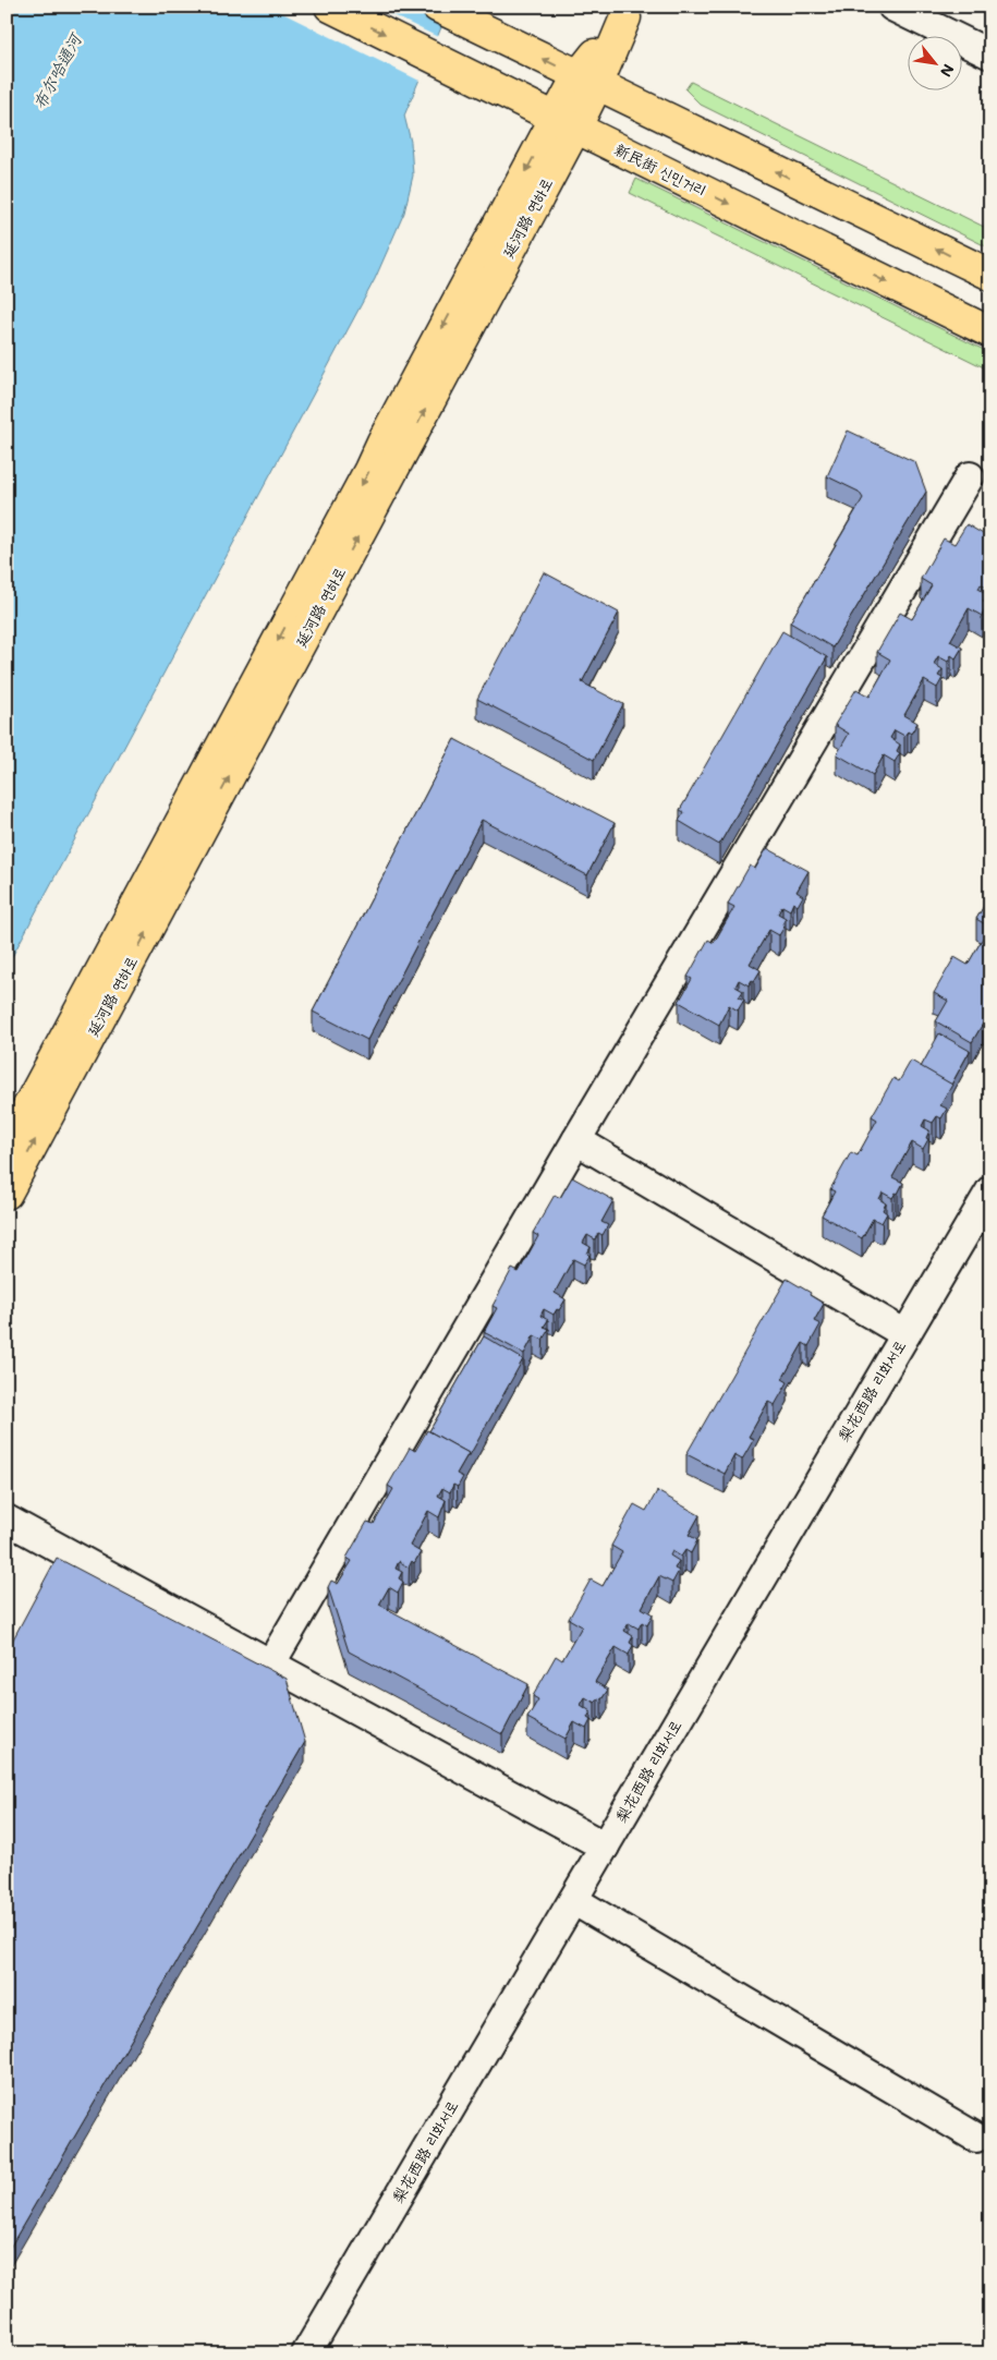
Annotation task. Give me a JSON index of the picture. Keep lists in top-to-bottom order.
{
  "streets": {
    "main road": ["新民街 신민거리", "延河路 연하로"],
    "street": ["梨花西路 리화서로"]
  },
  "crossings": [
    ["新民街 신민거리", "延河路 연하로"]
  ],
  "water": ["布尔哈通河"],
  "north": "bottom right"
}
